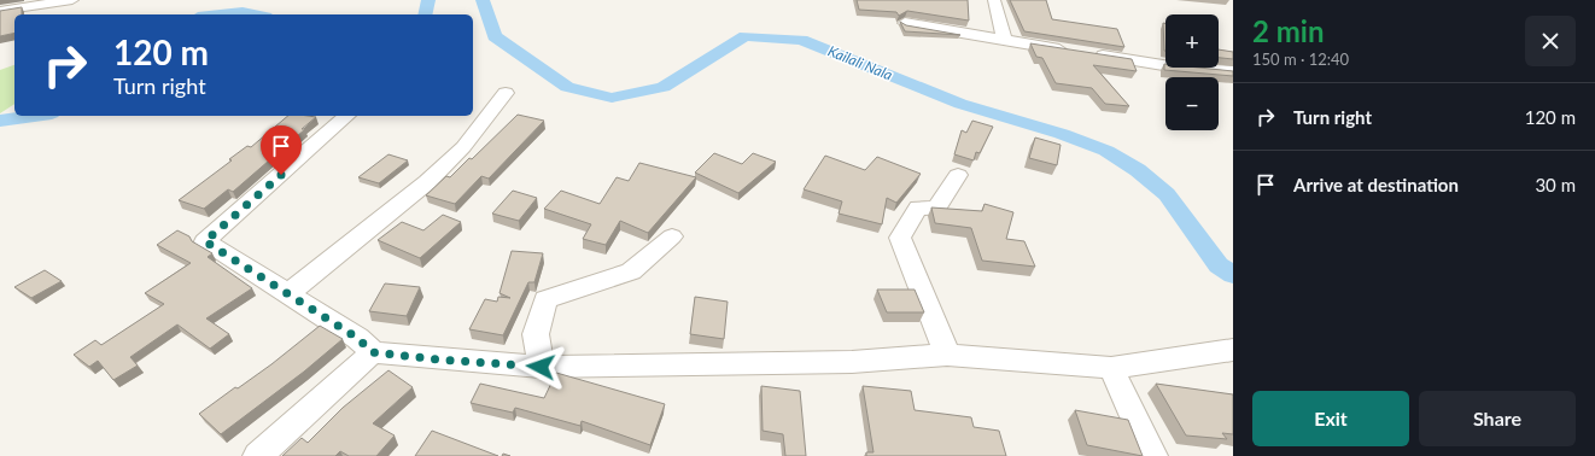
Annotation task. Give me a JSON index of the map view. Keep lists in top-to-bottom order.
{
  "water": ["Kailali Nala"],
  "page": {
    "heading": ["2 min", "150 m · 12:40"],
    "map_buttons": ["+", "−"],
    "turn": ["120 m", "Turn right"],
    "list": [
      {
        "name": "Turn right",
        "value": "120 m"
      },
      {
        "name": "Arrive at destination",
        "value": "30 m"
      }
    ],
    "buttons": ["Exit", "Share"]
  }
}
